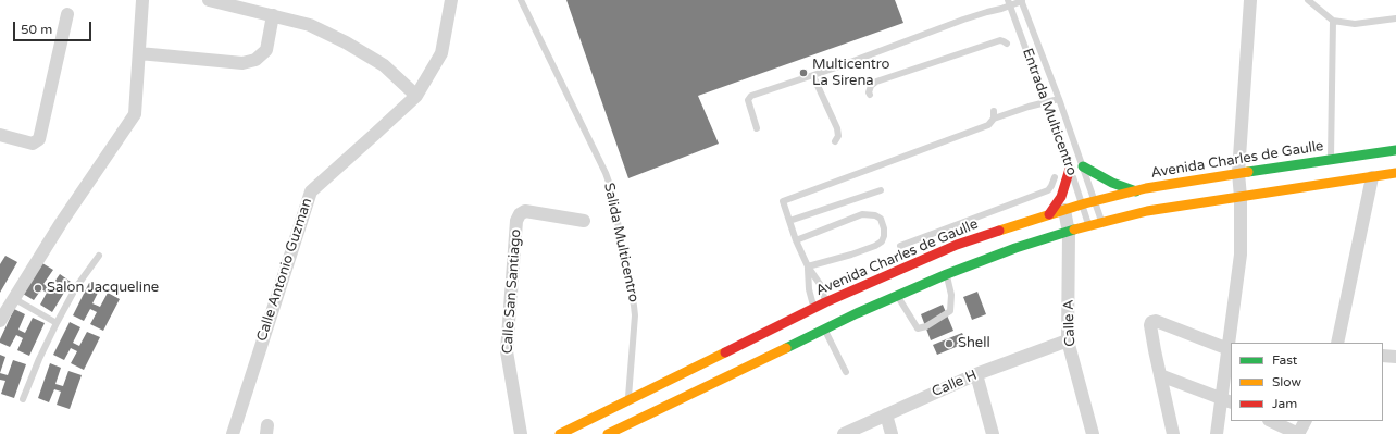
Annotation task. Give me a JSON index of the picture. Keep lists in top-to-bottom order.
{
  "streets": {
    "main road": ["Avenida Charles de Gaulle"],
    "street": [
      "Calle Antonio Guzman",
      "Calle San Santiago",
      "Calle A",
      "Calle H"
    ],
    "lane": ["Entrada Multicentro", "Salida Multicentro"]
  },
  "crossings": [
    ["Entrada Multicentro", "Avenida Charles de Gaulle"],
    ["Avenida Charles de Gaulle", "Salida Multicentro"],
    ["Avenida Charles de Gaulle", "Calle A"],
    ["Calle A", "Calle H"]
  ],
  "places": ["Multicentro La Sirena", "Salon Jacqueline", "Shell"],
  "legend": ["Fast", "Slow", "Jam"],
  "scale_bar": "50 m"
}
